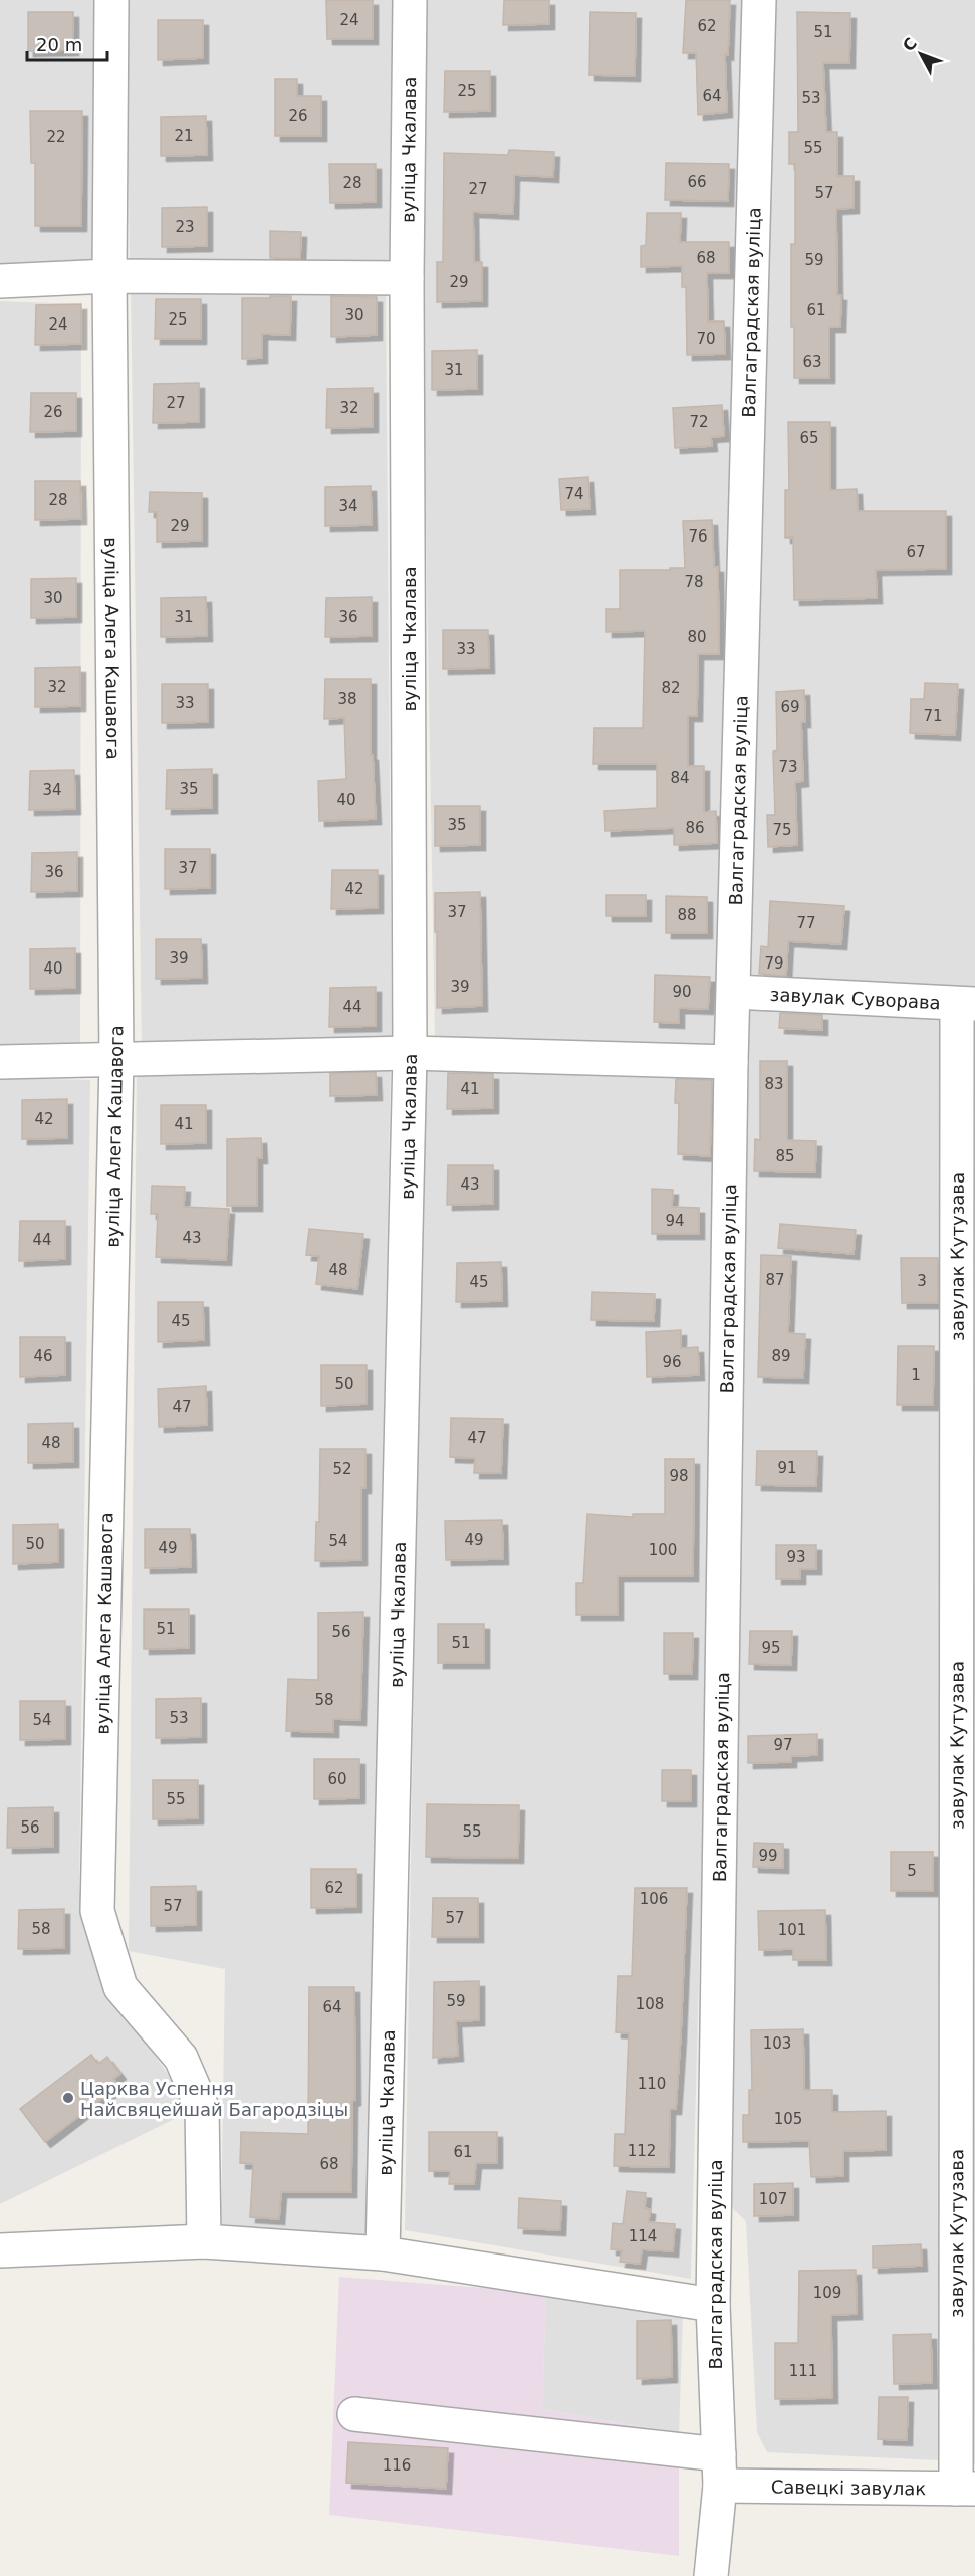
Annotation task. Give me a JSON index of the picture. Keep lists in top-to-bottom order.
{
  "streets": {
    "street": [
      "вуліца Чкалава",
      "Валгаградская вуліца",
      "вуліца Алега Кашавога",
      "завулак Суворава",
      "завулак Кутузава",
      "Савецкі завулак"
    ]
  },
  "crossings": [
    ["Валгаградская вуліца", "завулак Суворава"],
    ["Валгаградская вуліца", "Савецкі завулак"],
    ["завулак Суворава", "завулак Кутузава"],
    ["завулак Кутузава", "Савецкі завулак"]
  ],
  "places": ["Царква Успення Найсвяцейшай Багародзіцы"],
  "house_numbers": [
    "24",
    "62",
    "51",
    "25",
    "64",
    "53",
    "26",
    "21",
    "22",
    "55",
    "66",
    "28",
    "27",
    "57",
    "23",
    "68",
    "59",
    "29",
    "61",
    "30",
    "25",
    "24",
    "70",
    "63",
    "31",
    "27",
    "32",
    "26",
    "72",
    "65",
    "74",
    "28",
    "34",
    "29",
    "76",
    "67",
    "78",
    "30",
    "31",
    "36",
    "80",
    "33",
    "32",
    "82",
    "38",
    "33",
    "69",
    "71",
    "73",
    "84",
    "35",
    "34",
    "40",
    "35",
    "86",
    "75",
    "37",
    "36",
    "42",
    "37",
    "88",
    "77",
    "39",
    "79",
    "40",
    "39",
    "90",
    "44",
    "83",
    "41",
    "42",
    "41",
    "85",
    "43",
    "94",
    "43",
    "44",
    "48",
    "87",
    "3",
    "45",
    "45",
    "46",
    "89",
    "96",
    "1",
    "50",
    "47",
    "47",
    "48",
    "91",
    "52",
    "98",
    "49",
    "54",
    "50",
    "49",
    "100",
    "93",
    "51",
    "56",
    "51",
    "95",
    "58",
    "53",
    "54",
    "97",
    "60",
    "55",
    "56",
    "55",
    "99",
    "5",
    "62",
    "106",
    "57",
    "57",
    "58",
    "101",
    "59",
    "108",
    "64",
    "103",
    "110",
    "105",
    "112",
    "61",
    "68",
    "107",
    "114",
    "109",
    "111",
    "116"
  ],
  "scale_bar": "20 m",
  "north": "top left"
}
